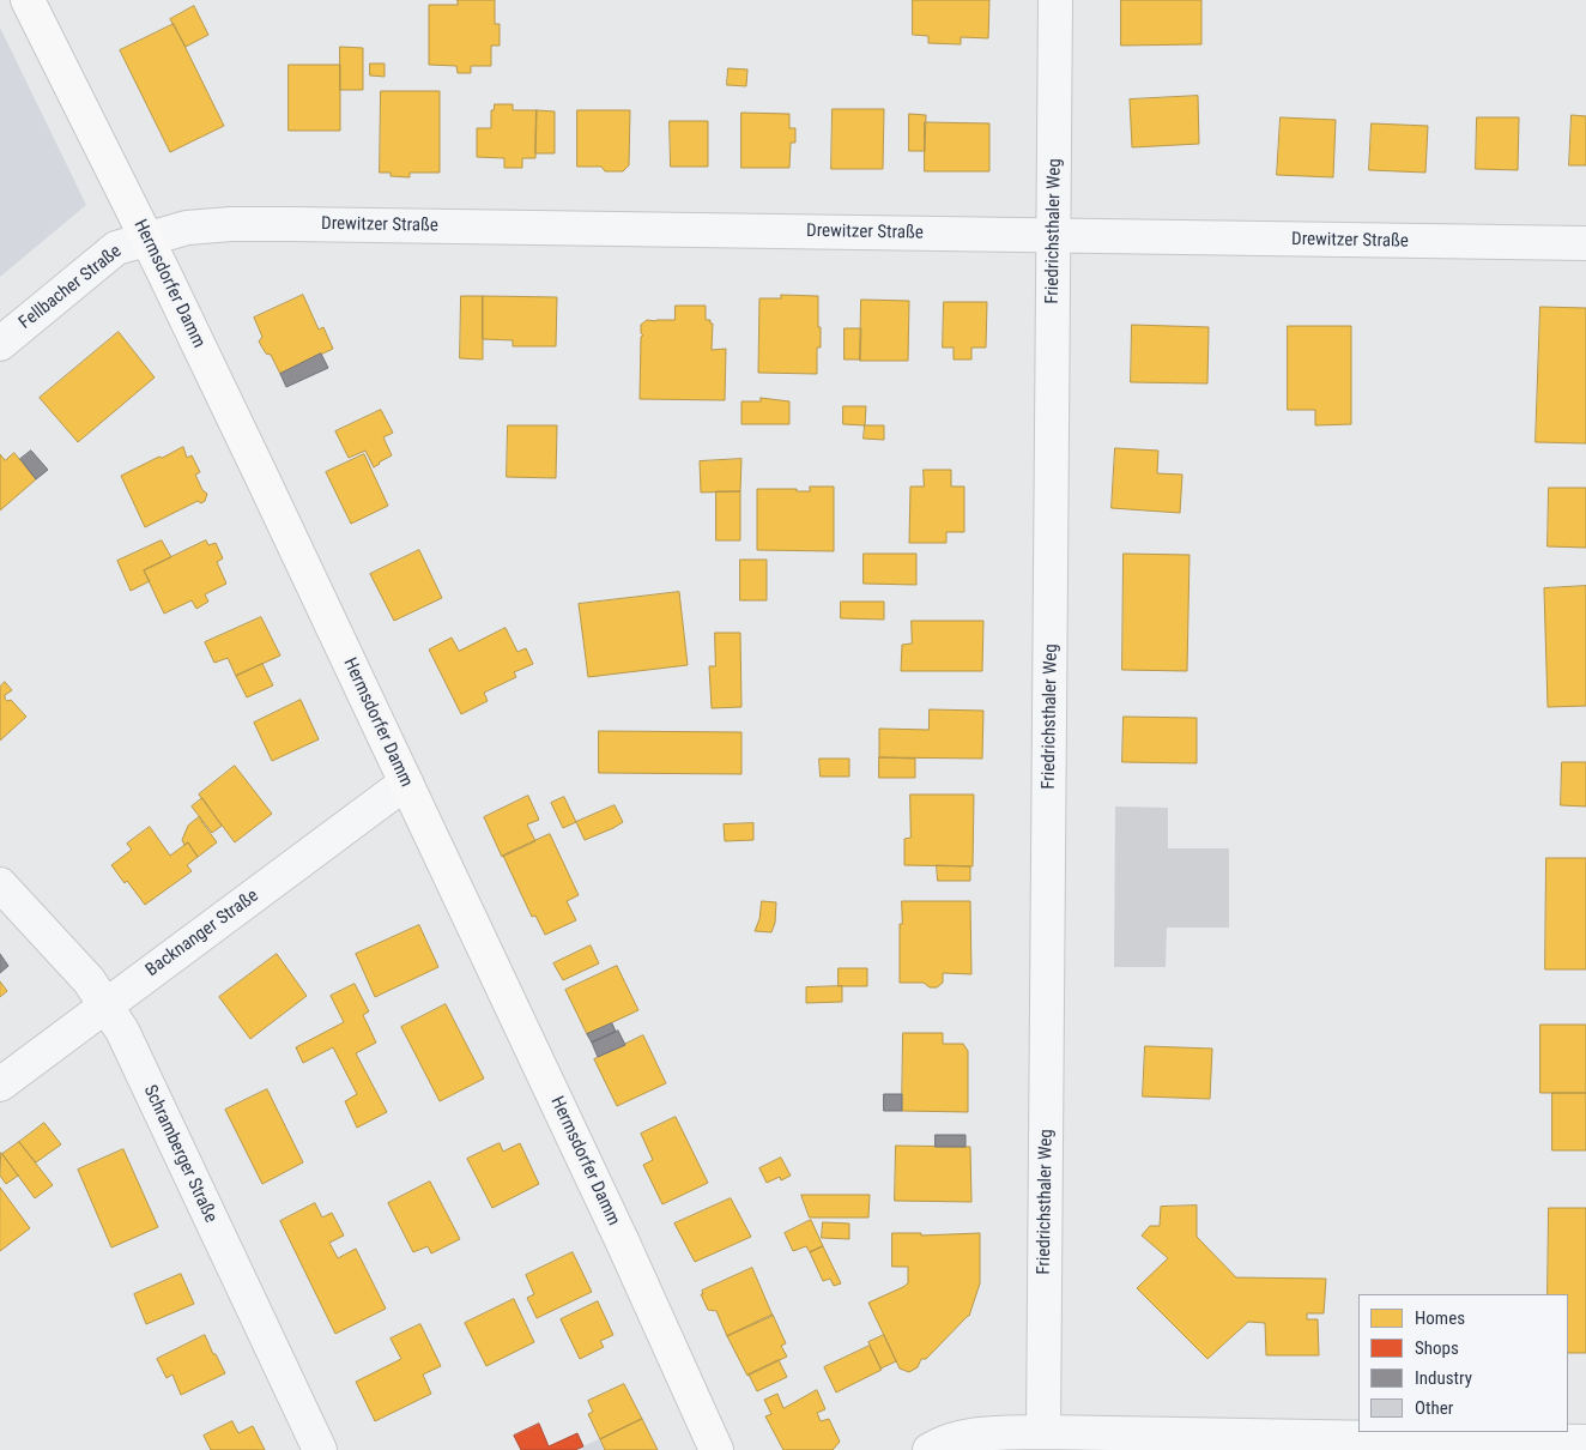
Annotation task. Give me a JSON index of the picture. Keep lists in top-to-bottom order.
{
  "streets": {
    "main road": ["Hermsdorfer Damm"],
    "street": [
      "Drewitzer Straße",
      "Friedrichsthaler Weg",
      "Fellbacher Straße",
      "Backnanger Straße",
      "Schramberger Straße"
    ]
  },
  "crossings": [
    ["Drewitzer Straße", "Friedrichsthaler Weg"],
    ["Drewitzer Straße", "Hermsdorfer Damm"],
    ["Drewitzer Straße", "Fellbacher Straße"],
    ["Hermsdorfer Damm", "Fellbacher Straße"],
    ["Hermsdorfer Damm", "Backnanger Straße"],
    ["Backnanger Straße", "Schramberger Straße"]
  ],
  "legend": [
    "Homes",
    "Shops",
    "Industry",
    "Other"
  ]
}
